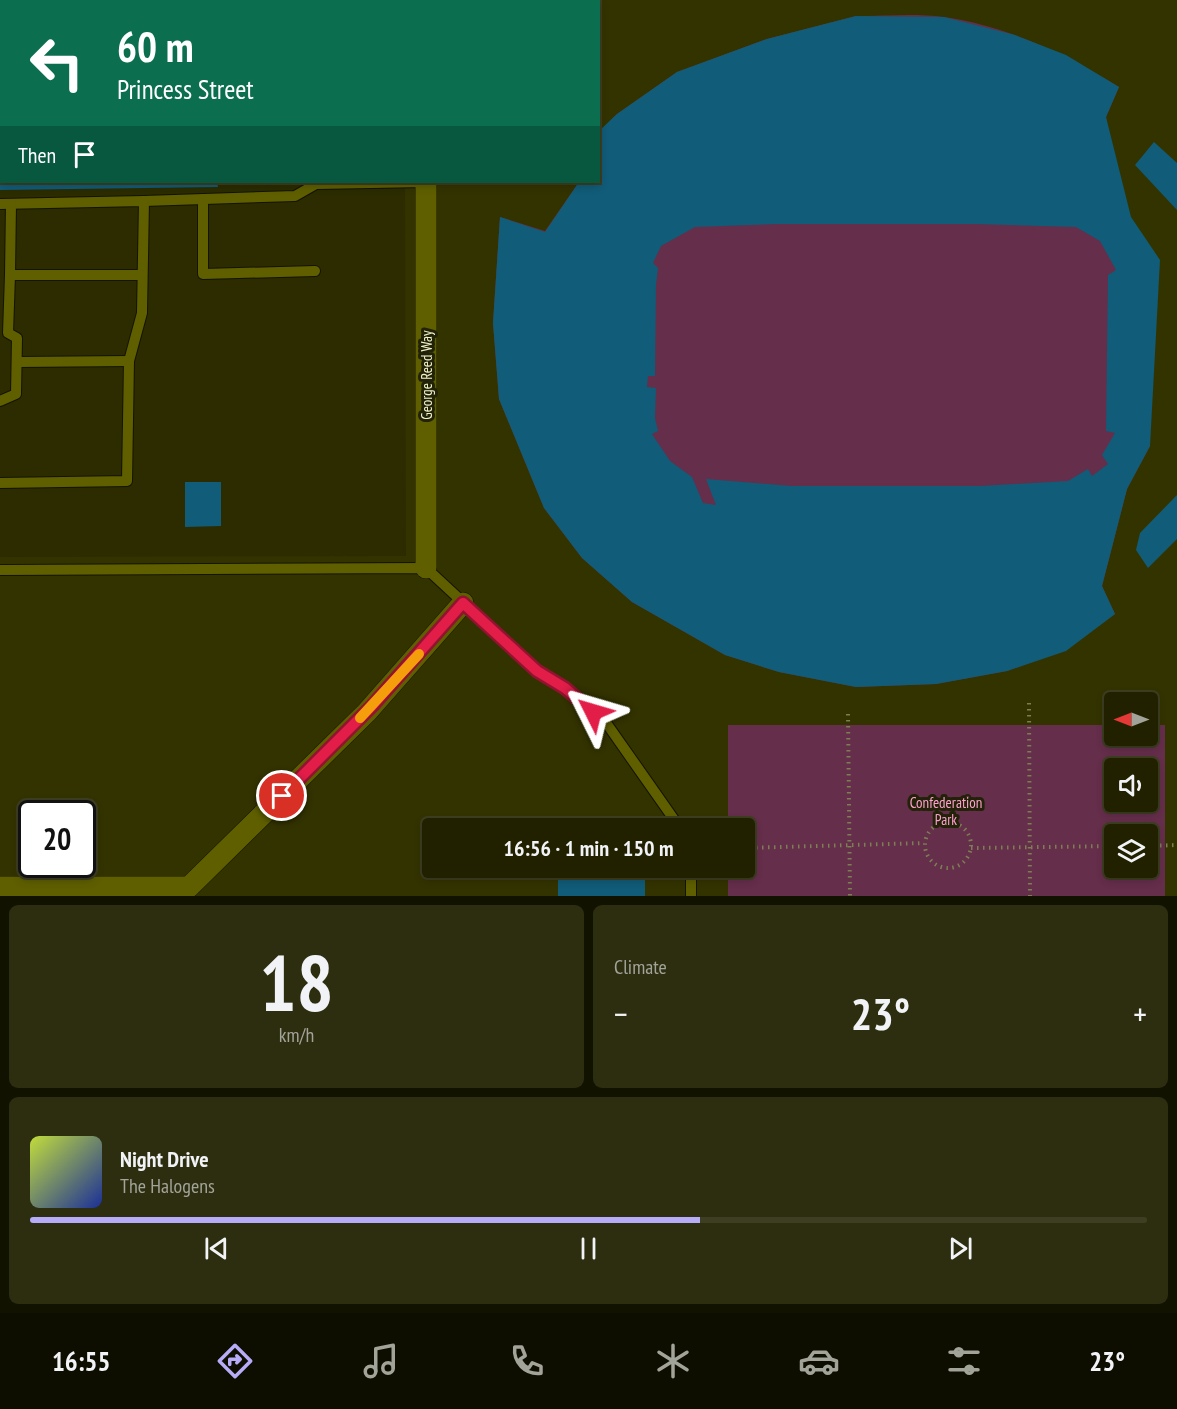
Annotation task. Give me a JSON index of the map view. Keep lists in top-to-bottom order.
{
  "streets": {
    "street": ["George Reed Way"]
  },
  "parks": ["Confederation Park"],
  "north": "left",
  "page": {
    "turn": ["60 m", "Princess Street"],
    "then": "Then",
    "limit": "20",
    "trip": "16:56 · 1 min · 150 m",
    "tile": [
      ["18", "km/h"],
      "Climate"
    ],
    "heat": ["−", "23°", "+"],
    "song": ["Night Drive", "The Halogens"],
    "tabs": ["16:55", "23°"]
  }
}
